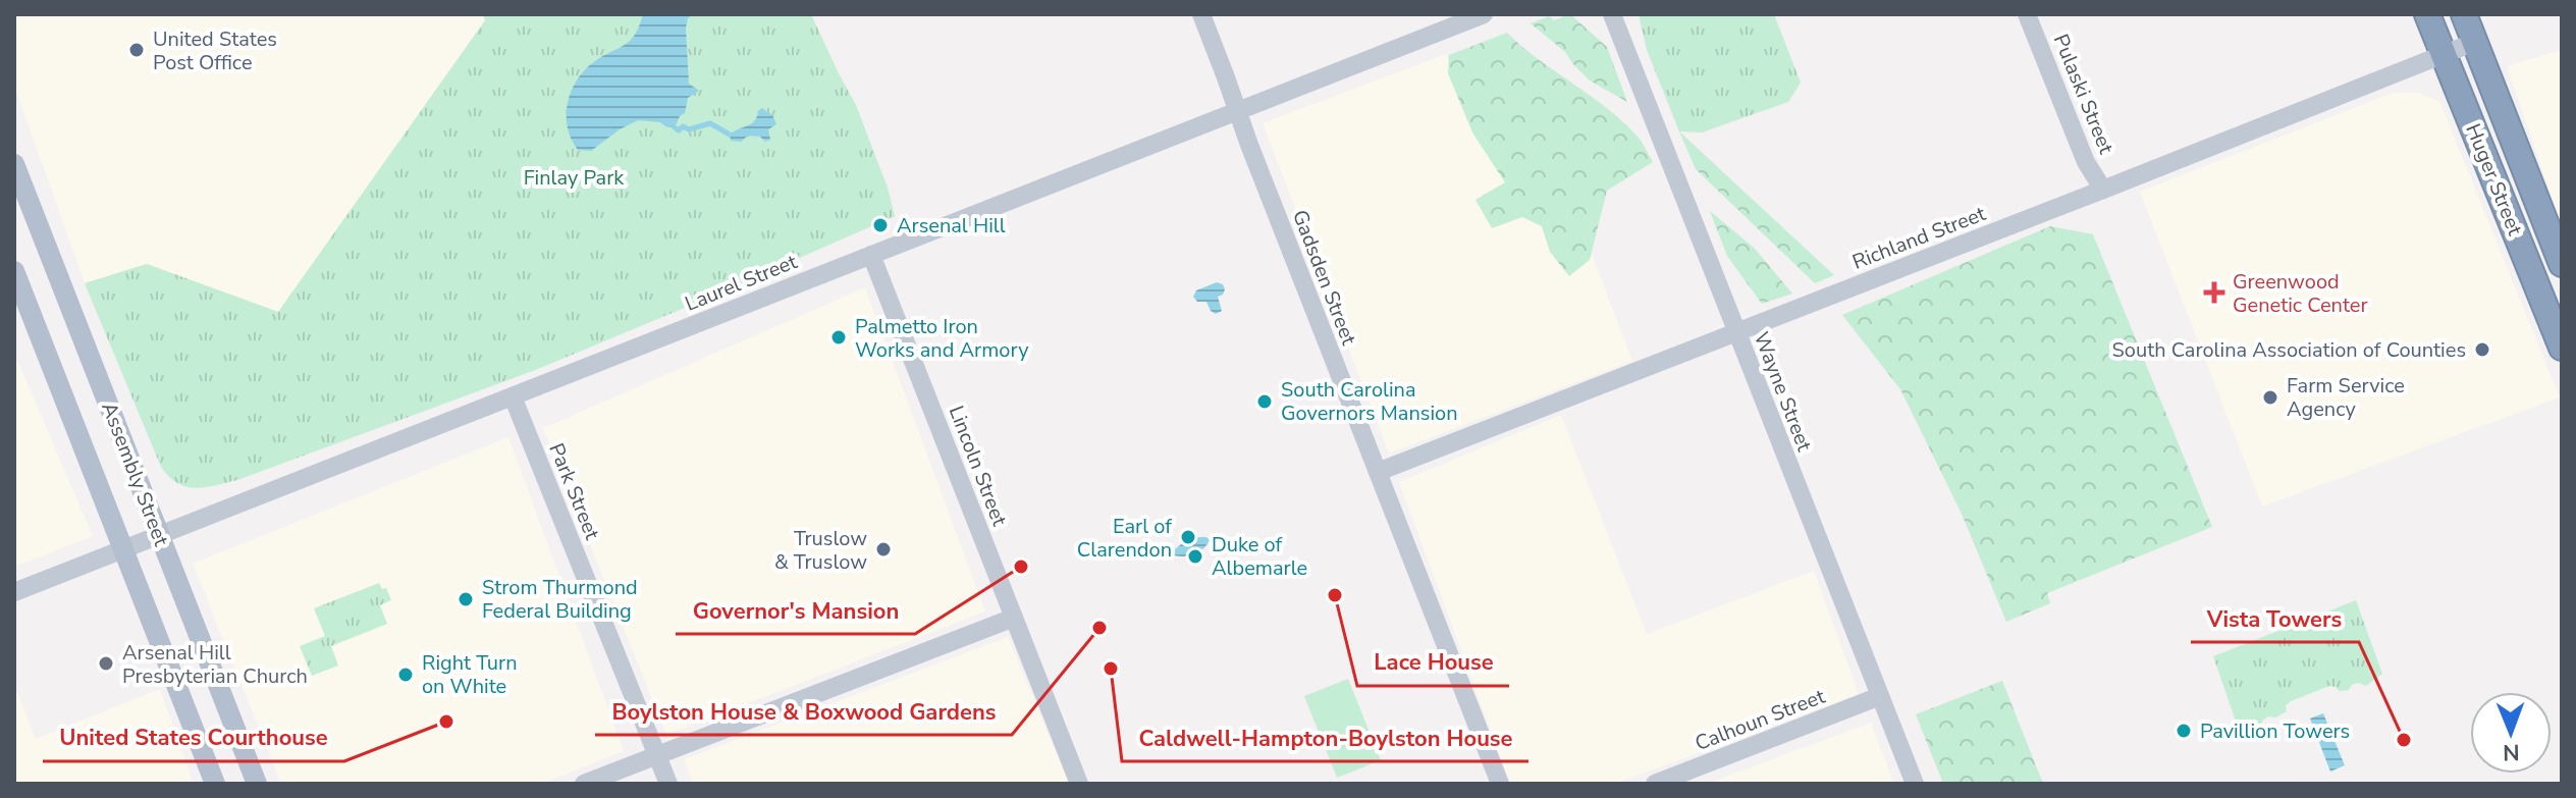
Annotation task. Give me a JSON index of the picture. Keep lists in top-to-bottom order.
{
  "streets": {
    "highway": ["Huger Street"],
    "main road": ["Assembly Street"],
    "street": [
      "Pulaski Street",
      "Richland Street",
      "Gadsden Street",
      "Laurel Street",
      "Wayne Street",
      "Lincoln Street",
      "Park Street",
      "Calhoun Street"
    ]
  },
  "crossings": [
    ["Pulaski Street", "Richland Street"],
    ["Huger Street", "Richland Street"],
    ["Richland Street", "Gadsden Street"],
    ["Richland Street", "Wayne Street"],
    ["Gadsden Street", "Laurel Street"],
    ["Laurel Street", "Lincoln Street"],
    ["Laurel Street", "Assembly Street"],
    ["Laurel Street", "Park Street"],
    ["Wayne Street", "Calhoun Street"]
  ],
  "parks": ["Finlay Park"],
  "places": {
    "other": [
      "United States Post Office",
      "Arsenal Hill",
      "Palmetto Iron Works and Armory",
      "South Carolina Association of Counties",
      "Farm Service Agency",
      "South Carolina Governors Mansion",
      "Earl of Clarendon",
      "Truslow & Truslow",
      "Duke of Albemarle",
      "Governor's Mansion",
      "Lace House",
      "Strom Thurmond Federal Building",
      "Boylston House & Boxwood Gardens",
      "Arsenal Hill Presbyterian Church",
      "Caldwell-Hampton-Boylston House",
      "Right Turn on White",
      "United States Courthouse",
      "Pavillion Towers",
      "Vista Towers"
    ],
    "health": ["Greenwood Genetic Center"]
  },
  "north": "bottom"
}
